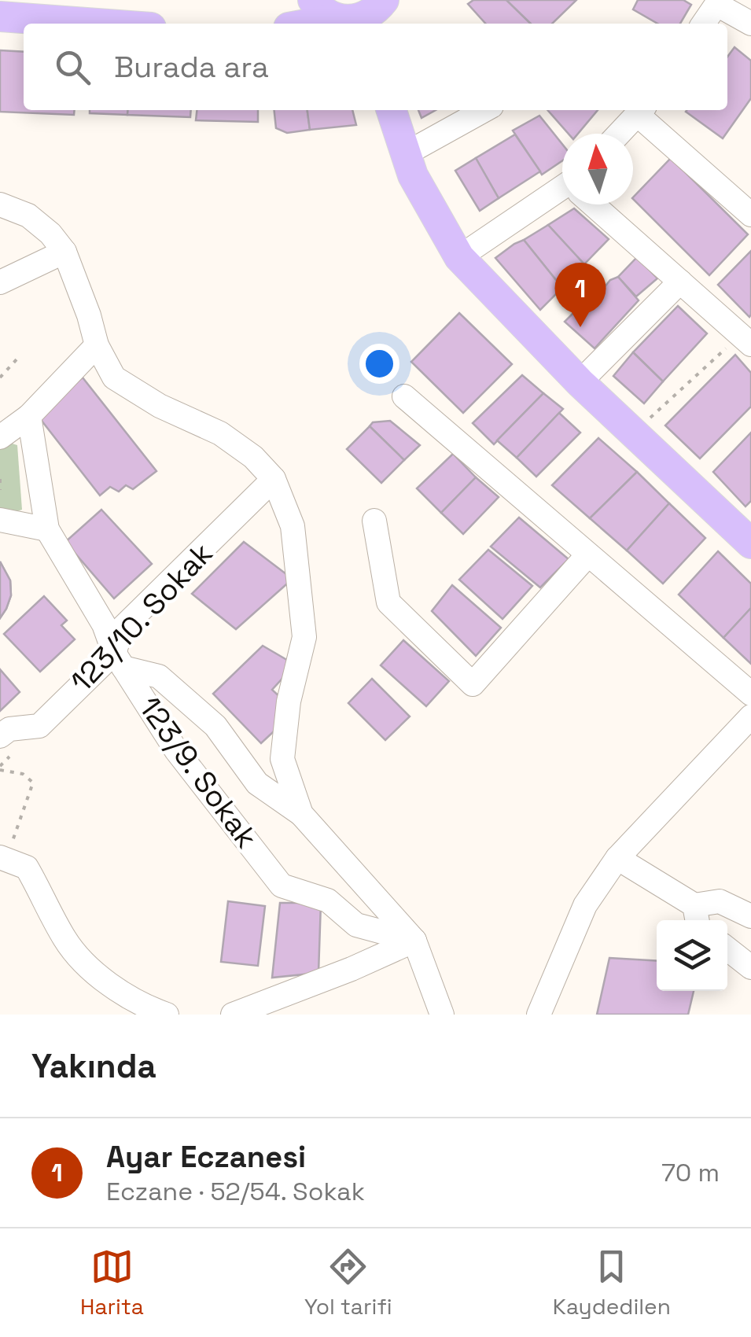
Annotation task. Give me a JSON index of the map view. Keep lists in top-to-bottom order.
{
  "streets": {
    "street": ["123/10. Sokak", "123/9. Sokak"]
  },
  "crossings": [
    ["123/10. Sokak", "123/9. Sokak"]
  ],
  "north": "top",
  "page": {
    "search": "Burada ara",
    "pins": "1",
    "heading": "Yakında",
    "list": [
      {
        "mark": "1",
        "name": "Ayar Eczanesi",
        "note": "Eczane · 52/54. Sokak",
        "value": "70 m"
      }
    ],
    "nav": ["Harita", "Yol tarifi", "Kaydedilen"]
  }
}
